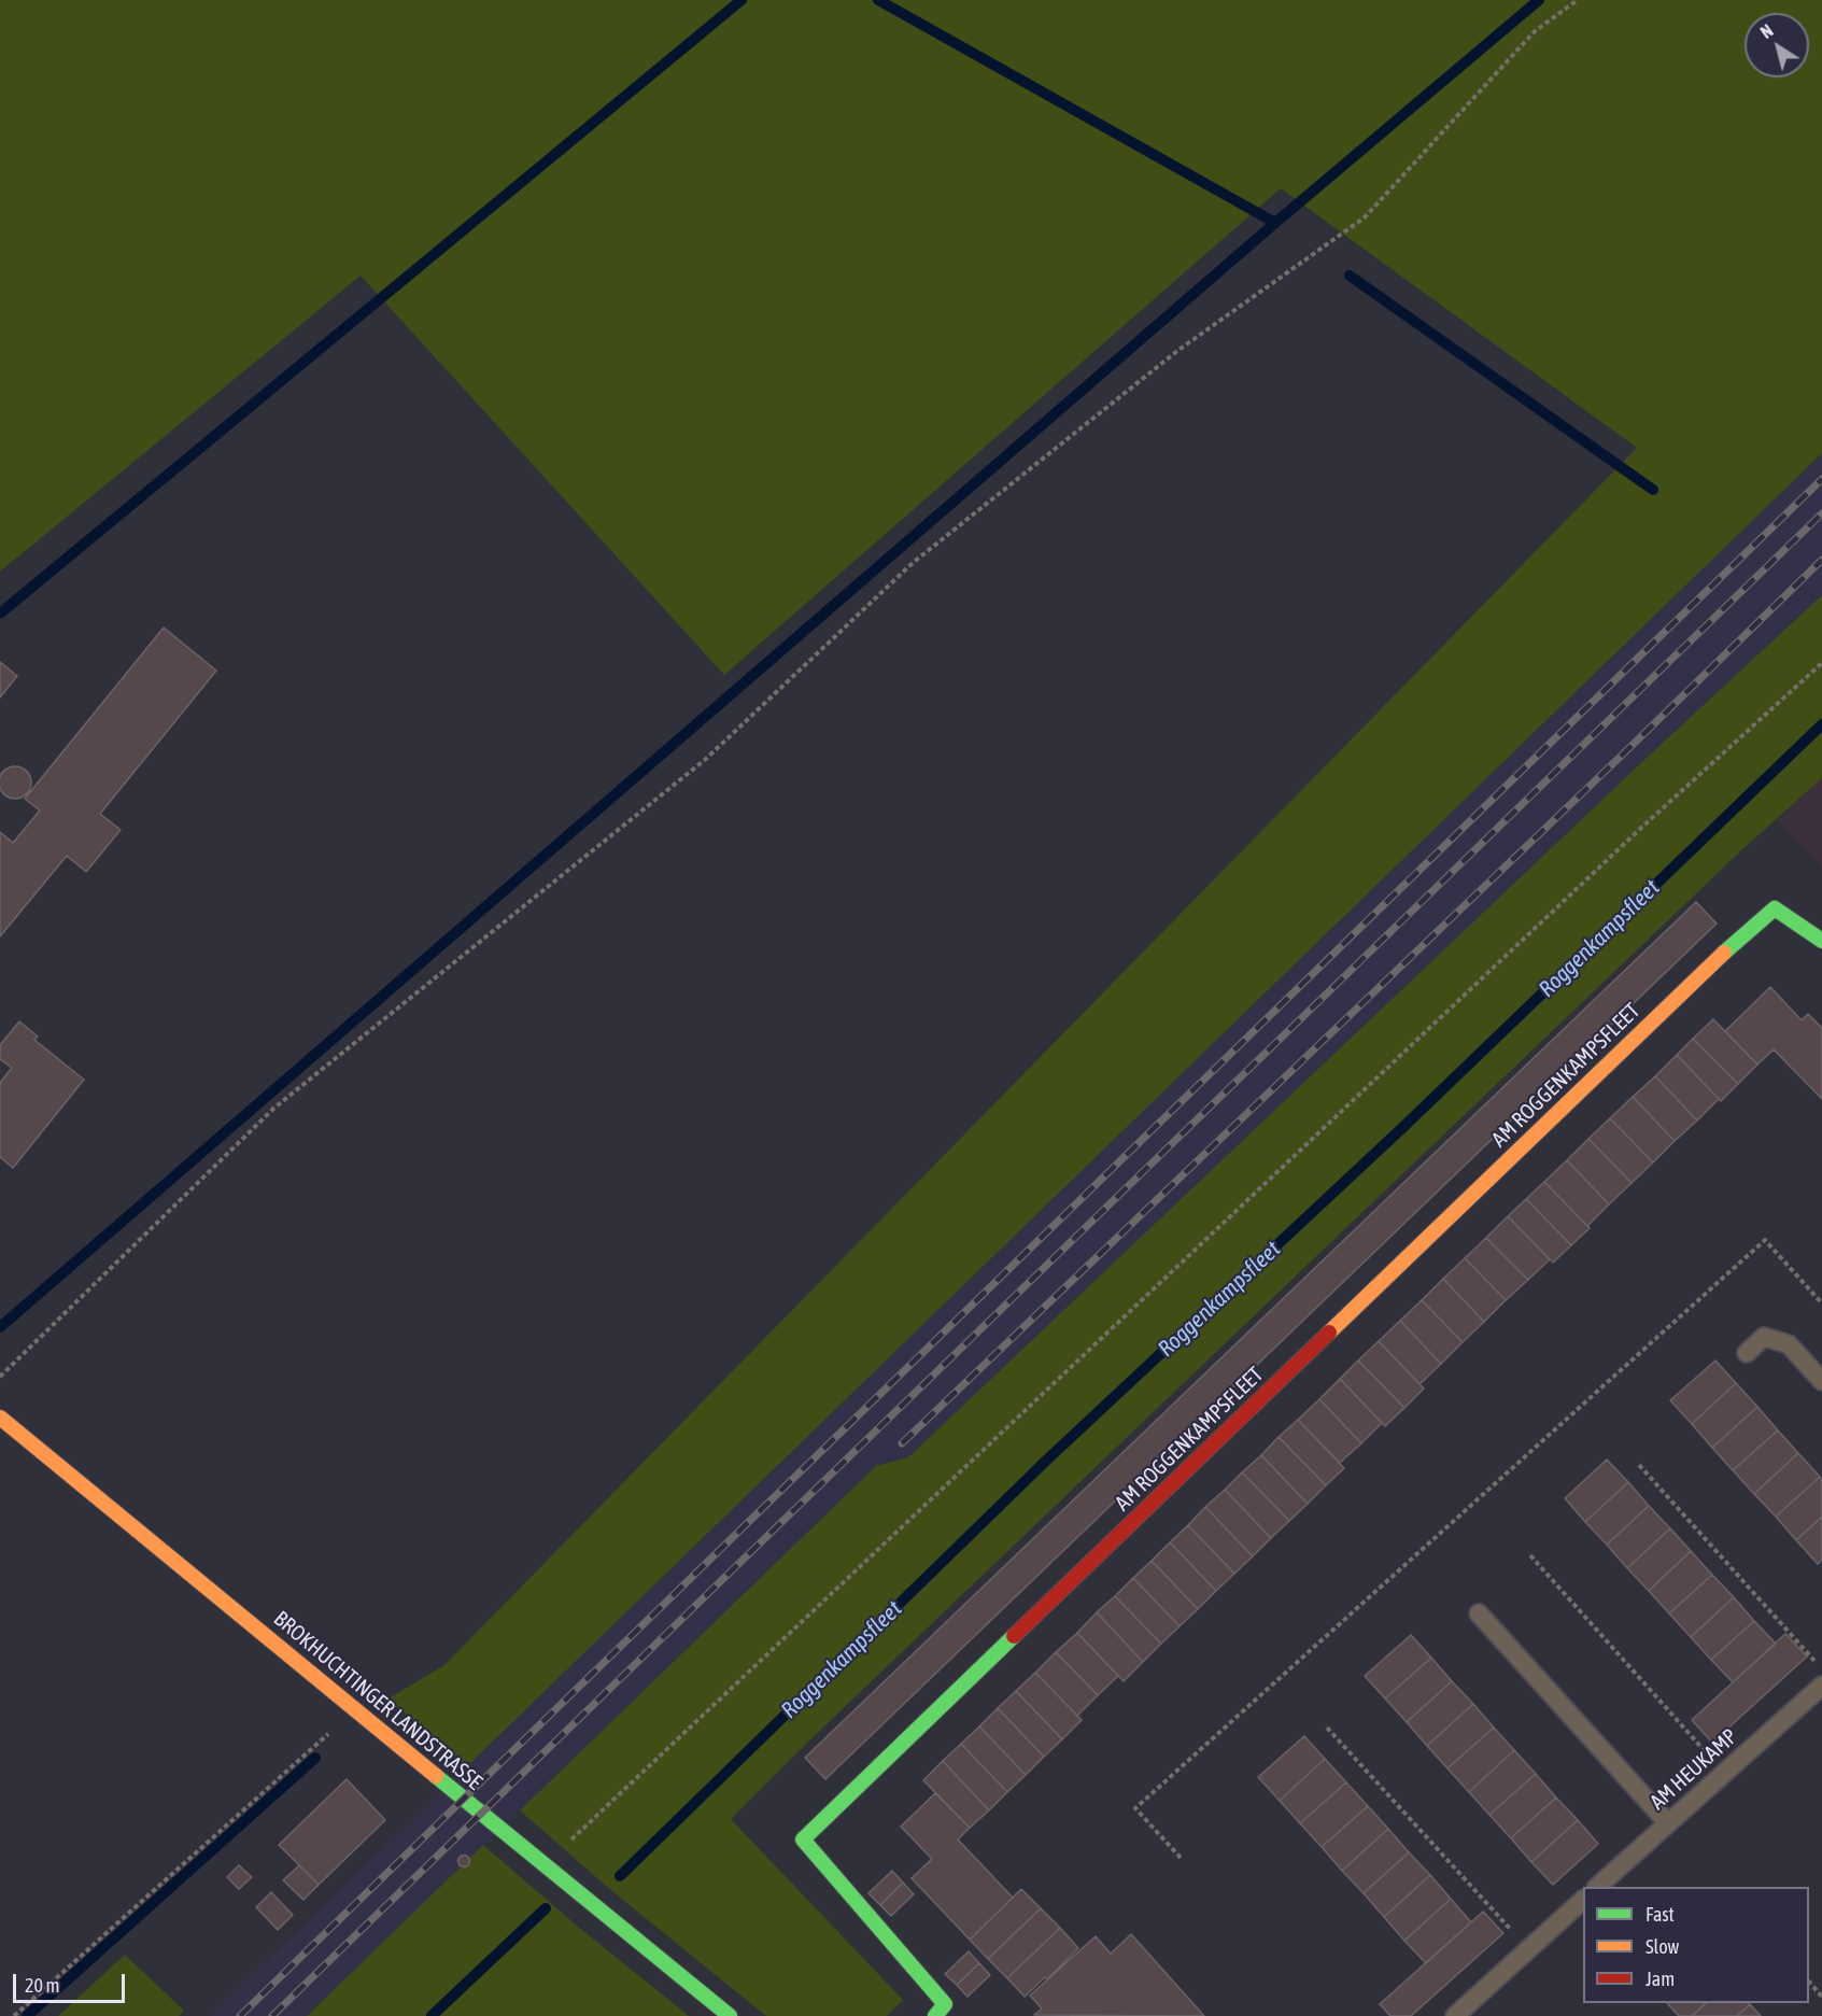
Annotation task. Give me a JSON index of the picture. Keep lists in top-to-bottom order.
{
  "streets": {
    "street": ["AM ROGGENKAMPSFLEET", "BROKHUCHTINGER LANDSTRASSE"],
    "lane": ["AM HEUKAMP"]
  },
  "water": ["Roggenkampsfleet"],
  "legend": ["Fast", "Slow", "Jam"],
  "scale_bar": "20 m",
  "north": "top left"
}
